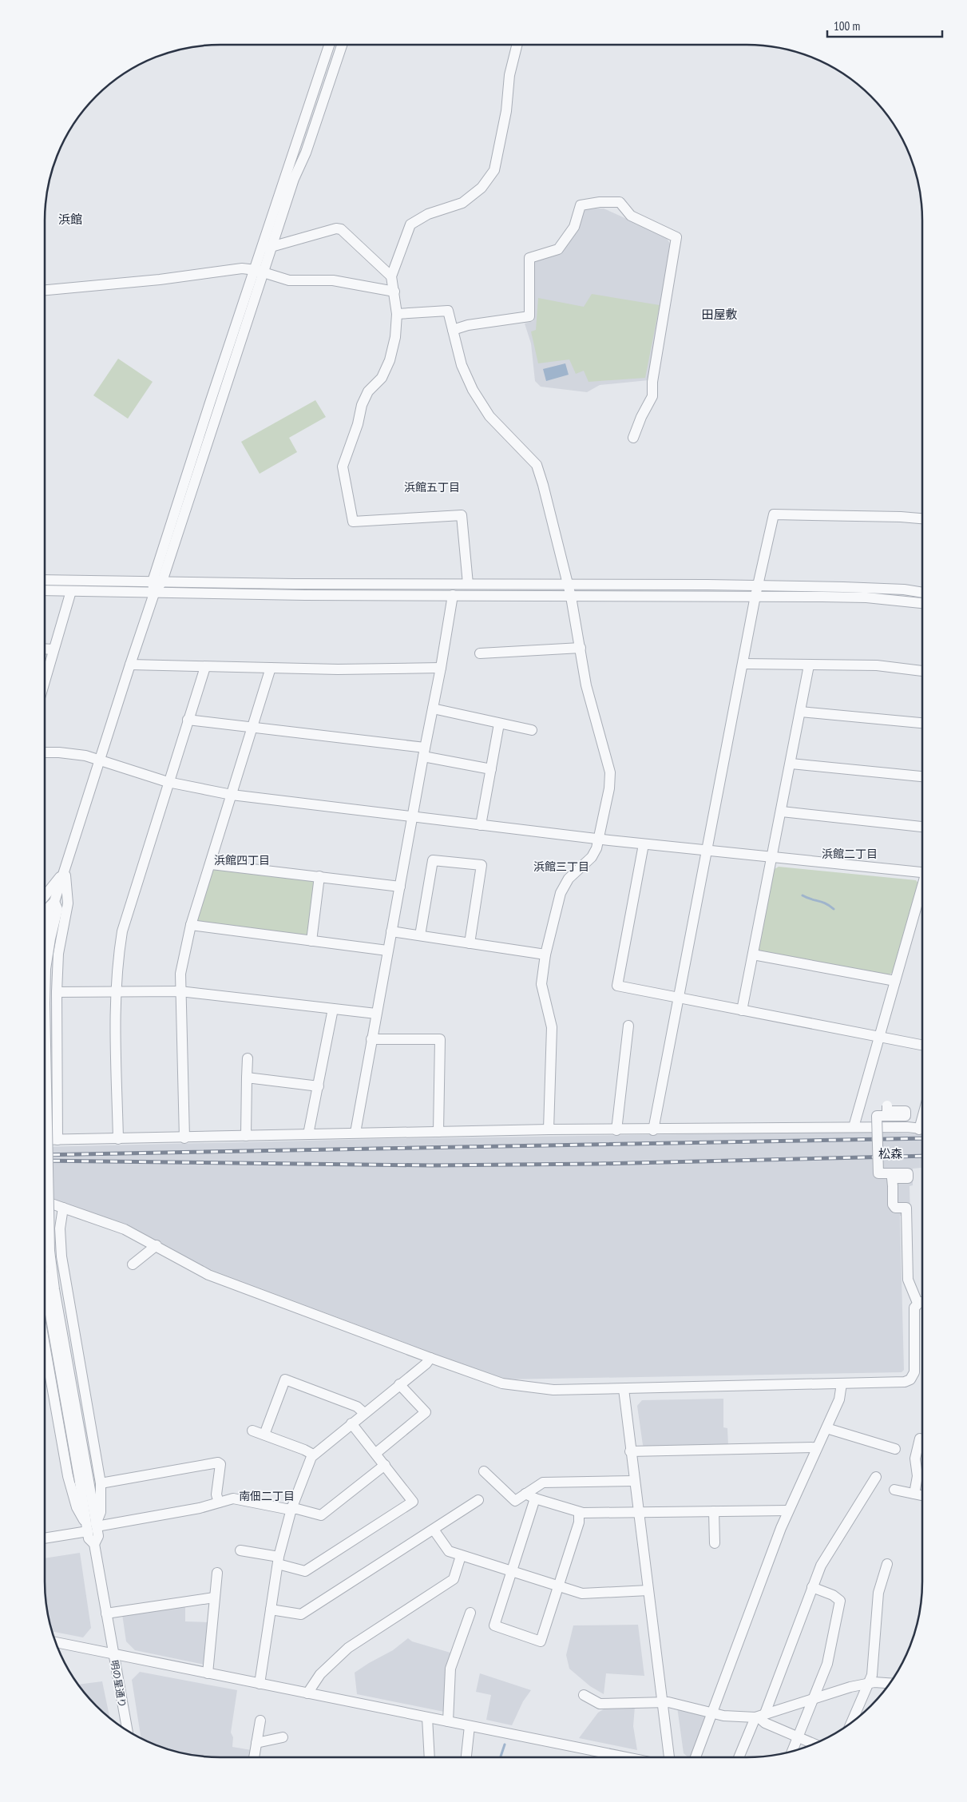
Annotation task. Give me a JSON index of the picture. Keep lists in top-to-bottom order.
{
  "streets": {
    "street": ["明の星通り"]
  },
  "districts": [
    "浜館",
    "田屋敷",
    "浜館五丁目",
    "浜館二丁目",
    "浜館四丁目",
    "浜館三丁目",
    "松森",
    "南佃二丁目"
  ],
  "scale_bar": "100 m"
}
